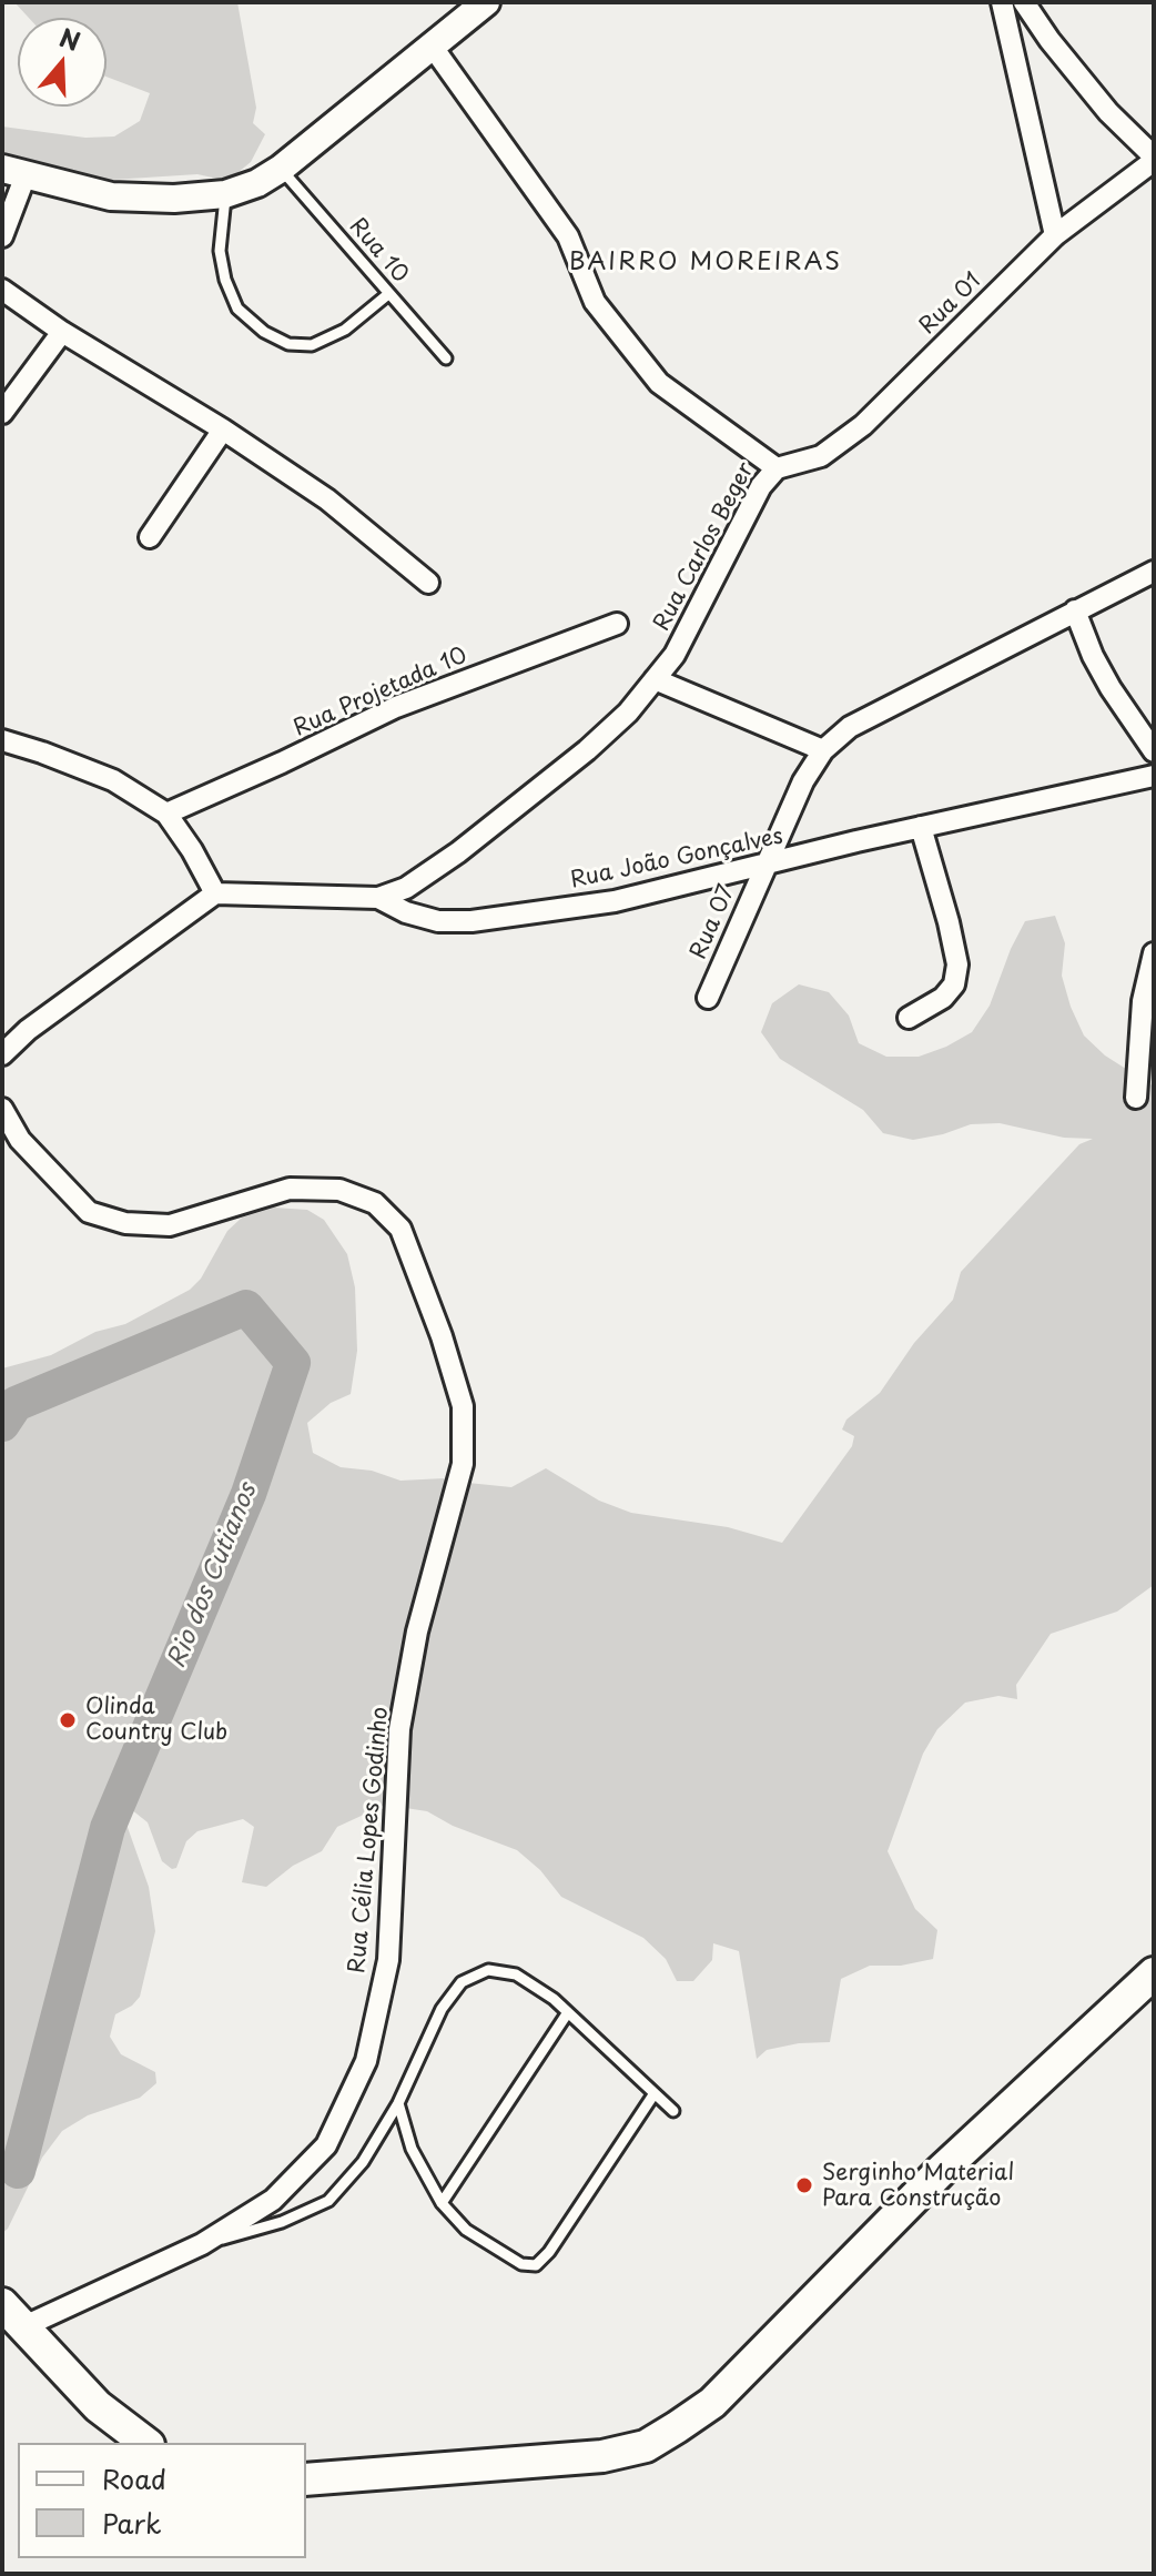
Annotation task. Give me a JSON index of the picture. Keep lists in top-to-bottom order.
{
  "streets": {
    "street": [
      "Rua 01",
      "Rua Carlos Beger",
      "Rua Projetada 10",
      "Rua João Gonçalves",
      "Rua 07",
      "Rua Célia Lopes Godinho"
    ],
    "lane": ["Rua 10"]
  },
  "crossings": [
    ["Rua 01", "Rua Carlos Beger"],
    ["Rua Carlos Beger", "Rua João Gonçalves"],
    ["Rua João Gonçalves", "Rua 07"]
  ],
  "districts": ["BAIRRO MOREIRAS"],
  "water": ["Rio dos Cutianos"],
  "places": ["Olinda Country Club", "Serginho Material Para Construção"],
  "legend": ["Road", "Park"],
  "north": "top"
}
